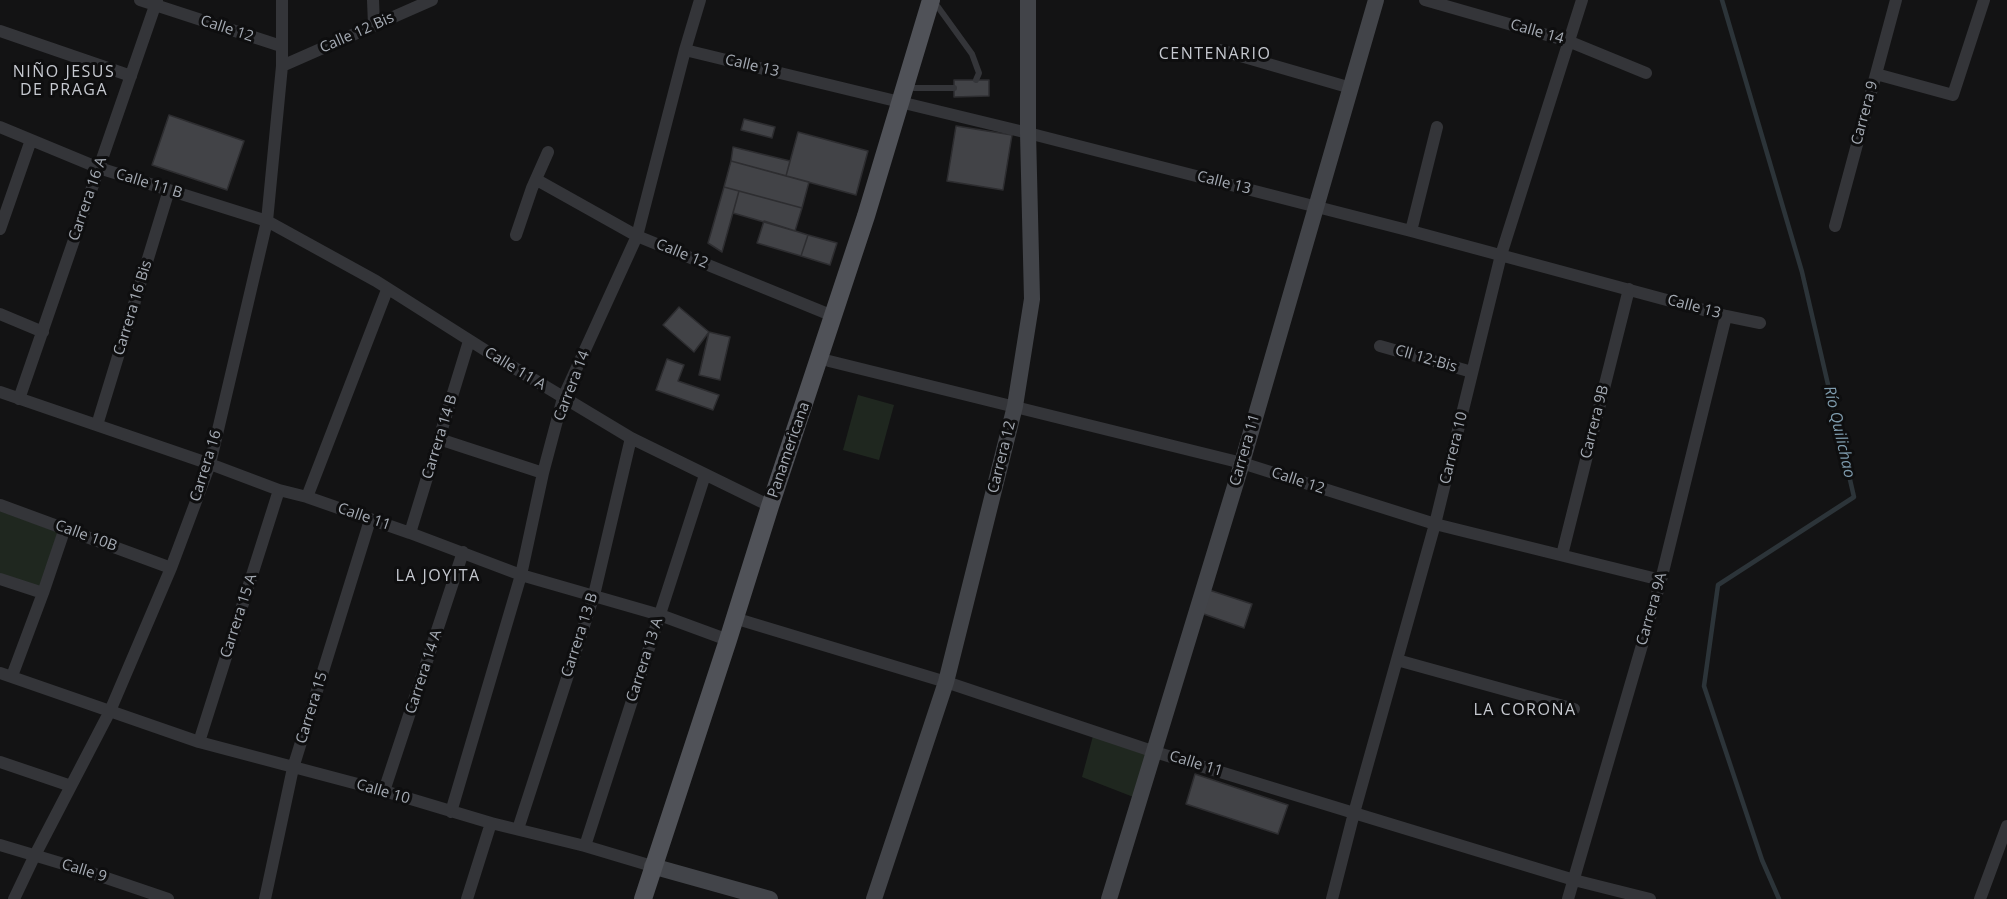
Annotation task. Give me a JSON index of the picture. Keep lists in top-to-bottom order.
{
  "streets": {
    "main road": ["Panamericana"],
    "street": [
      "Calle 12",
      "Calle 14",
      "Calle 12 Bis",
      "Calle 13",
      "Carrera 9",
      "Calle 11 B",
      "Carrera 16 A",
      "Carrera 16 Bis",
      "Cll 12-Bis",
      "Calle 11 A",
      "Carrera 14",
      "Carrera 9B",
      "Carrera 14 B",
      "Carrera 10",
      "Carrera 11",
      "Carrera 12",
      "Carrera 16",
      "Calle 11",
      "Calle 10B",
      "Carrera 9A",
      "Carrera 15 A",
      "Carrera 13 B",
      "Carrera 13 A",
      "Carrera 14 A",
      "Carrera 15",
      "Calle 10",
      "Calle 9"
    ]
  },
  "crossings": [
    ["Calle 12", "Carrera 16 A"],
    ["Calle 12", "Carrera 14"],
    ["Calle 12", "Carrera 9B"],
    ["Calle 12", "Carrera 10"],
    ["Calle 12", "Panamericana"],
    ["Calle 12", "Carrera 11"],
    ["Calle 12", "Carrera 12"],
    ["Calle 12", "Carrera 16"],
    ["Calle 12", "Carrera 9A"],
    ["Calle 14", "Carrera 10"],
    ["Calle 12 Bis", "Carrera 16"],
    ["Calle 13", "Carrera 14"],
    ["Calle 13", "Carrera 9B"],
    ["Calle 13", "Carrera 10"],
    ["Calle 13", "Panamericana"],
    ["Calle 13", "Carrera 11"],
    ["Calle 13", "Carrera 12"],
    ["Calle 13", "Carrera 9A"],
    ["Calle 11 B", "Carrera 16 A"],
    ["Calle 11 B", "Carrera 16 Bis"],
    ["Calle 11 B", "Calle 11 A"],
    ["Calle 11 B", "Carrera 16"],
    ["Carrera 16 A", "Calle 11"],
    ["Carrera 16 Bis", "Calle 11"],
    ["Cll 12-Bis", "Carrera 10"],
    ["Calle 11 A", "Carrera 14"],
    ["Calle 11 A", "Carrera 14 B"],
    ["Calle 11 A", "Panamericana"],
    ["Calle 11 A", "Carrera 16"],
    ["Calle 11 A", "Carrera 13 B"],
    ["Calle 11 A", "Carrera 13 A"],
    ["Carrera 14", "Calle 11"],
    ["Carrera 14", "Calle 10"],
    ["Carrera 14 B", "Calle 11"],
    ["Carrera 10", "Calle 11"],
    ["Panamericana", "Calle 11"],
    ["Panamericana", "Calle 10"],
    ["Carrera 11", "Calle 11"],
    ["Carrera 12", "Calle 11"],
    ["Carrera 16", "Calle 11"],
    ["Carrera 16", "Calle 10B"],
    ["Carrera 16", "Calle 10"],
    ["Carrera 16", "Calle 9"],
    ["Calle 11", "Carrera 9A"],
    ["Calle 11", "Carrera 15 A"],
    ["Calle 11", "Carrera 13 B"],
    ["Calle 11", "Carrera 13 A"],
    ["Calle 11", "Carrera 14 A"],
    ["Calle 11", "Carrera 15"],
    ["Carrera 15 A", "Calle 10"],
    ["Carrera 13 B", "Calle 10"],
    ["Carrera 13 A", "Calle 10"],
    ["Carrera 14 A", "Calle 10"],
    ["Carrera 15", "Calle 10"]
  ],
  "districts": [
    "CENTENARIO",
    "NIÑO JESUS DE PRAGA",
    "LA JOYITA",
    "LA CORONA"
  ],
  "water": ["Río Quilichao"]
}
